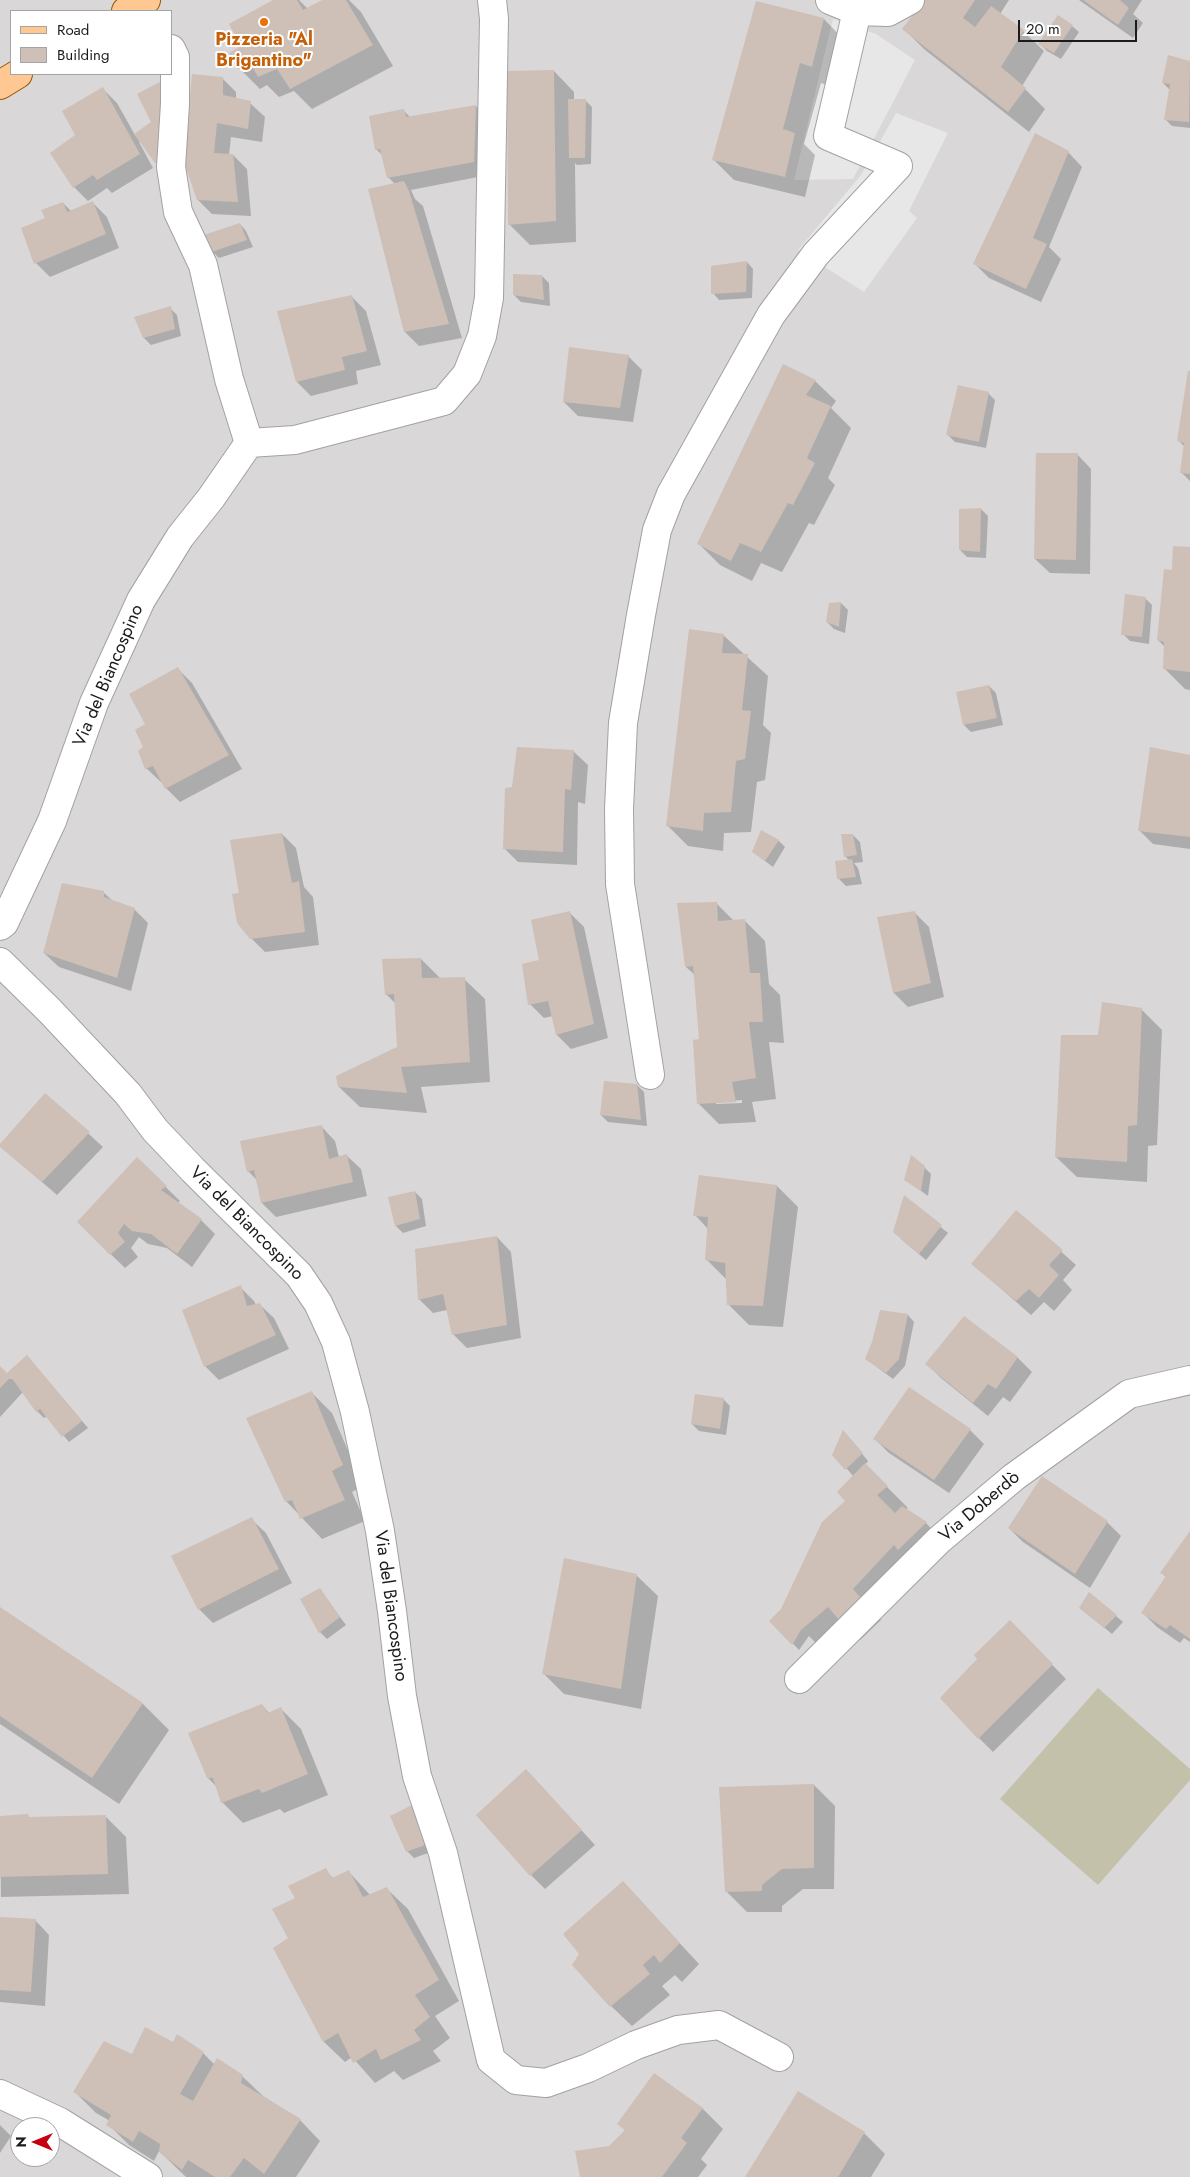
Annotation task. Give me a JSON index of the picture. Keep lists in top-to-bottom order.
{
  "streets": {
    "street": ["Via del Biancospino", "Via Doberdò"]
  },
  "places": ["Pizzeria \"Al Brigantino\""],
  "legend": ["Road", "Building"],
  "scale_bar": "20 m",
  "north": "left"
}
